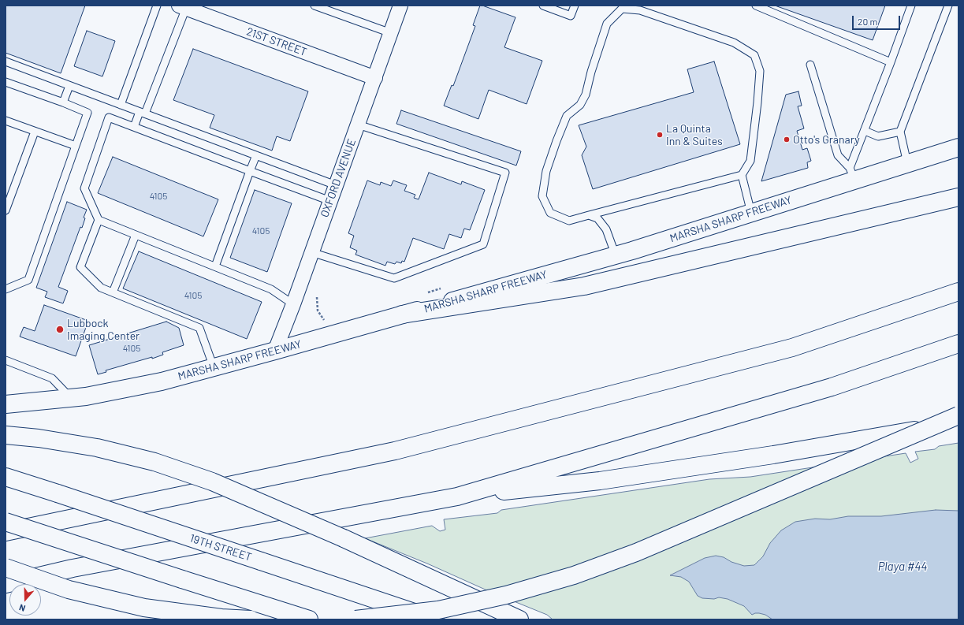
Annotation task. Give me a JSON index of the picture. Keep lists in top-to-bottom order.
{
  "streets": {
    "main road": ["MARSHA SHARP FREEWAY", "19TH STREET"],
    "street": ["21ST STREET", "OXFORD AVENUE"]
  },
  "crossings": [
    ["21ST STREET", "OXFORD AVENUE"],
    ["OXFORD AVENUE", "MARSHA SHARP FREEWAY"]
  ],
  "water": ["Playa #44"],
  "places": ["La Quinta Inn & Suites", "Otto's Granary", "Lubbock Imaging Center"],
  "house_numbers": [
    "4105",
    "4105",
    "4105",
    "4105"
  ],
  "scale_bar": "20 m",
  "north": "bottom"
}
